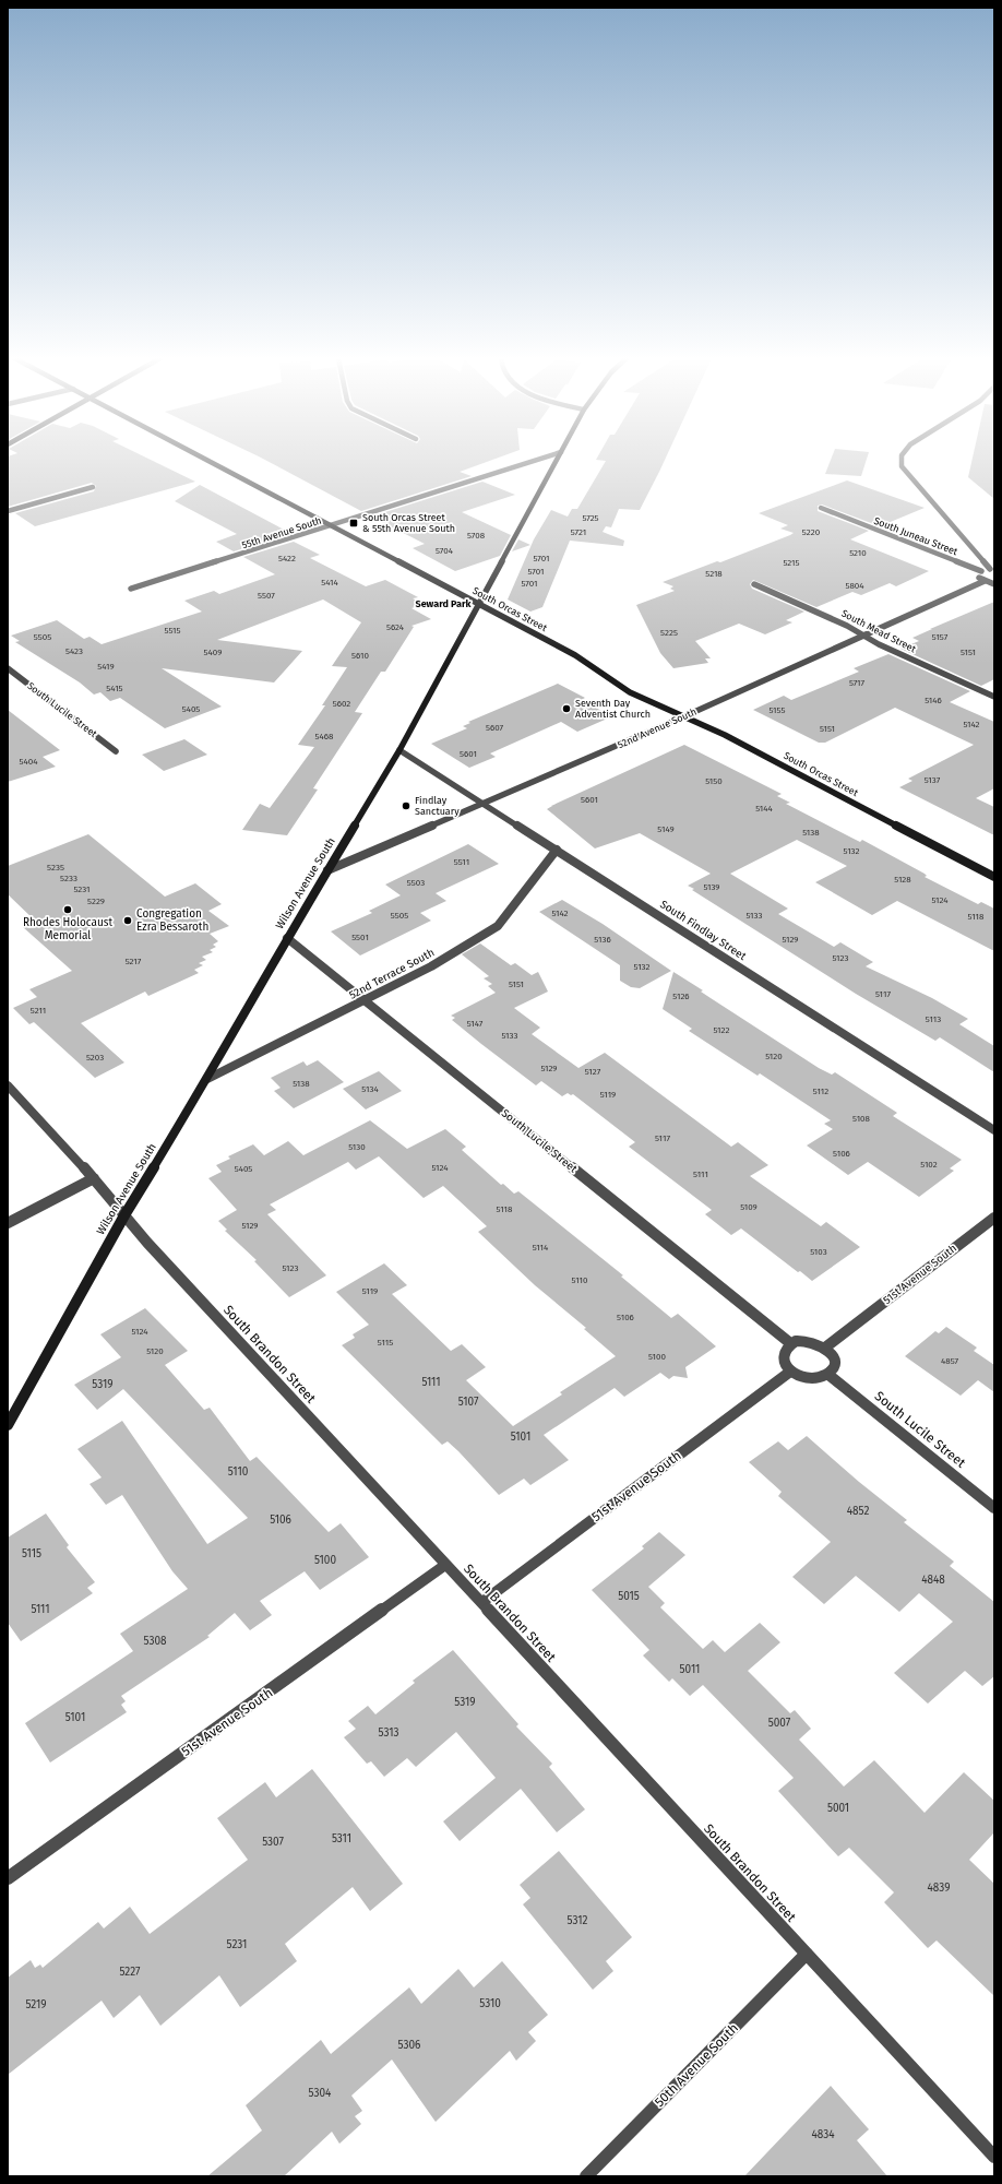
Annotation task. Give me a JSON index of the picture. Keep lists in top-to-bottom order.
{
  "streets": {
    "street": [
      "55th Avenue South",
      "South Juneau Street",
      "South Orcas Street",
      "South Mead Street",
      "South Lucile Street",
      "52nd Avenue South",
      "Wilson Avenue South",
      "South Findlay Street",
      "52nd Terrace South",
      "51st Avenue South",
      "South Brandon Street",
      "50th Avenue South"
    ]
  },
  "crossings": [
    ["55th Avenue South", "South Orcas Street"],
    ["South Orcas Street", "52nd Avenue South"],
    ["South Orcas Street", "Wilson Avenue South"],
    ["South Mead Street", "52nd Avenue South"],
    ["South Lucile Street", "Wilson Avenue South"],
    ["South Lucile Street", "52nd Terrace South"],
    ["South Lucile Street", "51st Avenue South"],
    ["52nd Avenue South", "Wilson Avenue South"],
    ["52nd Avenue South", "South Findlay Street"],
    ["Wilson Avenue South", "South Findlay Street"],
    ["Wilson Avenue South", "52nd Terrace South"],
    ["Wilson Avenue South", "South Brandon Street"],
    ["South Findlay Street", "52nd Terrace South"],
    ["51st Avenue South", "South Brandon Street"],
    ["South Brandon Street", "50th Avenue South"]
  ],
  "districts": ["Seward Park"],
  "places": {
    "transit": ["South Orcas Street & 55th Avenue South"],
    "other": [
      "Seventh Day Adventist Church",
      "Findlay Sanctuary",
      "Rhodes Holocaust Memorial",
      "Congregation Ezra Bessaroth"
    ]
  },
  "house_numbers": [
    "5725",
    "5721",
    "5220",
    "5708",
    "5704",
    "5210",
    "5422",
    "5701",
    "5215",
    "5701",
    "5218",
    "5414",
    "5701",
    "5804",
    "5507",
    "5624",
    "5515",
    "5225",
    "5505",
    "5157",
    "5423",
    "5409",
    "5151",
    "5610",
    "5419",
    "5717",
    "5415",
    "5146",
    "5602",
    "5405",
    "5155",
    "5142",
    "5607",
    "5151",
    "5468",
    "5601",
    "5404",
    "5137",
    "5150",
    "5601",
    "5144",
    "5149",
    "5138",
    "5132",
    "5511",
    "5235",
    "5233",
    "5128",
    "5503",
    "5139",
    "5231",
    "5124",
    "5229",
    "5142",
    "5505",
    "5133",
    "5118",
    "5501",
    "5136",
    "5129",
    "5123",
    "5217",
    "5132",
    "5151",
    "5117",
    "5126",
    "5211",
    "5113",
    "5147",
    "5122",
    "5133",
    "5120",
    "5203",
    "5129",
    "5127",
    "5138",
    "5134",
    "5112",
    "5119",
    "5108",
    "5117",
    "5130",
    "5106",
    "5102",
    "5124",
    "5405",
    "5111",
    "5109",
    "5118",
    "5129",
    "5114",
    "5103",
    "5123",
    "5110",
    "5119",
    "5106",
    "5124",
    "5115",
    "5120",
    "5100",
    "4857",
    "5111",
    "5319",
    "5107",
    "5101",
    "5110",
    "4852",
    "5106",
    "5115",
    "5100",
    "4848",
    "5015",
    "5111",
    "5308",
    "5011",
    "5319",
    "5101",
    "5007",
    "5313",
    "5001",
    "5311",
    "5307",
    "4839",
    "5312",
    "5231",
    "5227",
    "5310",
    "5219",
    "5306",
    "5304",
    "4834"
  ]
}
